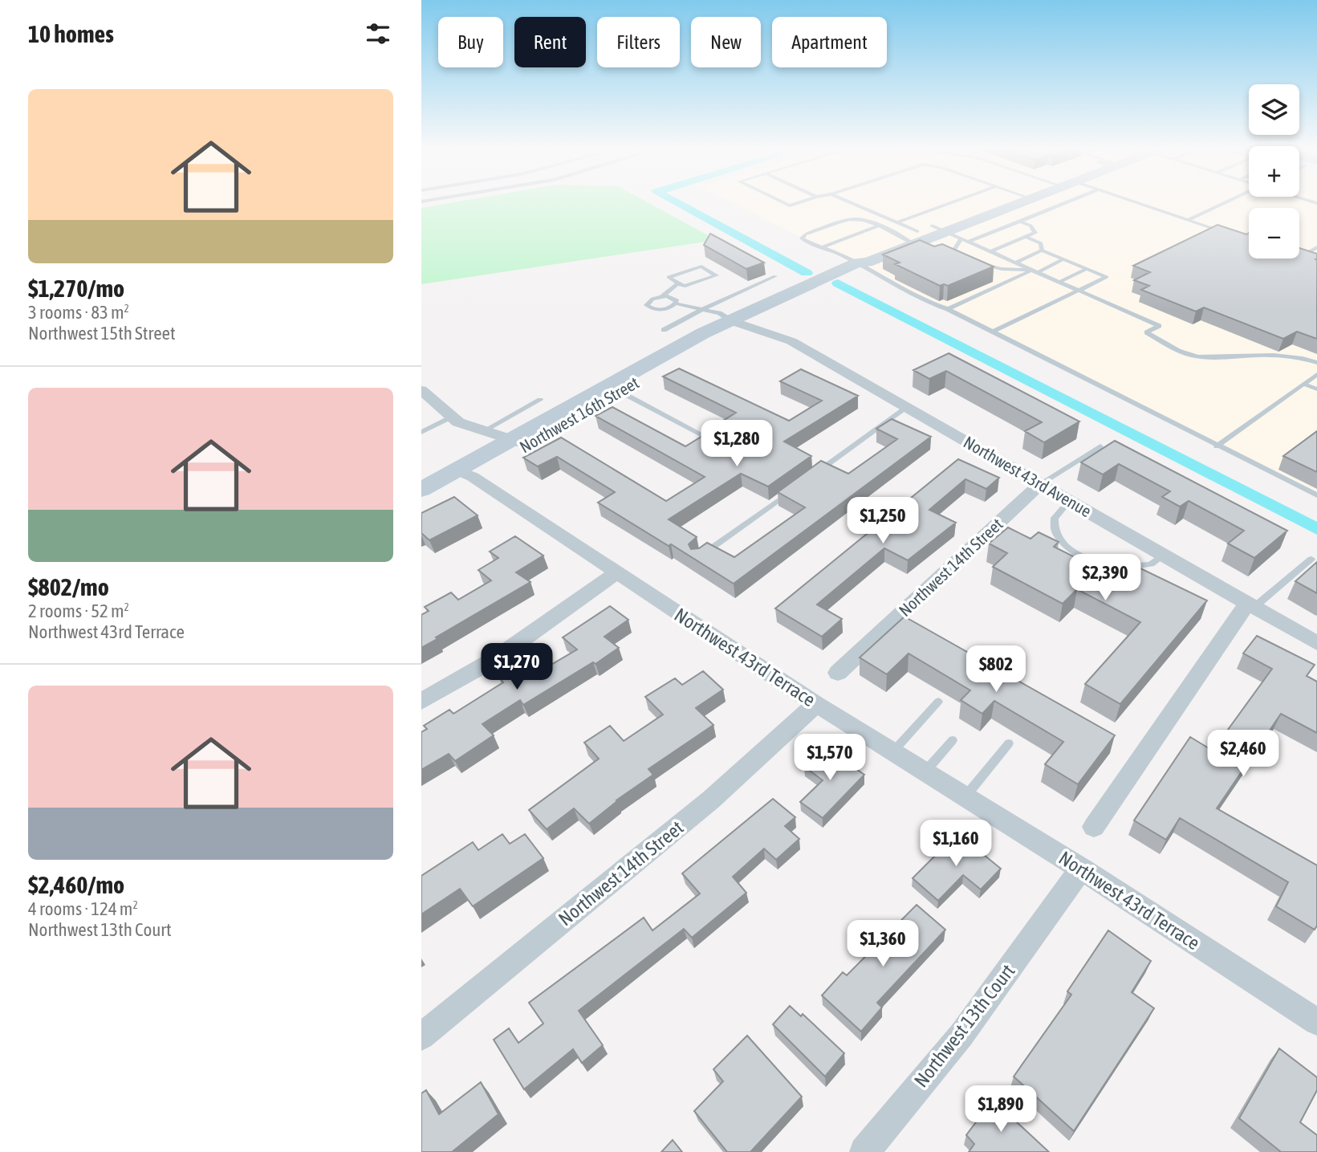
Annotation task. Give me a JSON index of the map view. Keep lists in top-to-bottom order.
{
  "streets": {
    "street": [
      "Northwest 16th Street",
      "Northwest 43rd Avenue",
      "Northwest 14th Street",
      "Northwest 43rd Terrace",
      "Northwest 13th Court"
    ]
  },
  "crossings": [
    ["Northwest 16th Street", "Northwest 43rd Avenue"],
    ["Northwest 16th Street", "Northwest 43rd Terrace"],
    ["Northwest 43rd Avenue", "Northwest 14th Street"],
    ["Northwest 14th Street", "Northwest 43rd Terrace"],
    ["Northwest 43rd Terrace", "Northwest 13th Court"]
  ],
  "page": {
    "heading": "10 homes",
    "chip": [
      "Buy",
      "Rent",
      "Filters",
      "New",
      "Apartment"
    ],
    "list": [
      {
        "name": "$1,270/mo",
        "note": "3 rooms · 83 m² · Northwest 15th Street"
      },
      {
        "name": "$802/mo",
        "note": "2 rooms · 52 m² · Northwest 43rd Terrace"
      },
      {
        "name": "$2,460/mo",
        "note": "4 rooms · 124 m² · Northwest 13th Court"
      }
    ],
    "map_buttons": ["+", "−"],
    "price": [
      "$1,280",
      "$1,250",
      "$2,390",
      "$1,270",
      "$802",
      "$2,460",
      "$1,570",
      "$1,160",
      "$1,360",
      "$1,890"
    ]
  }
}
